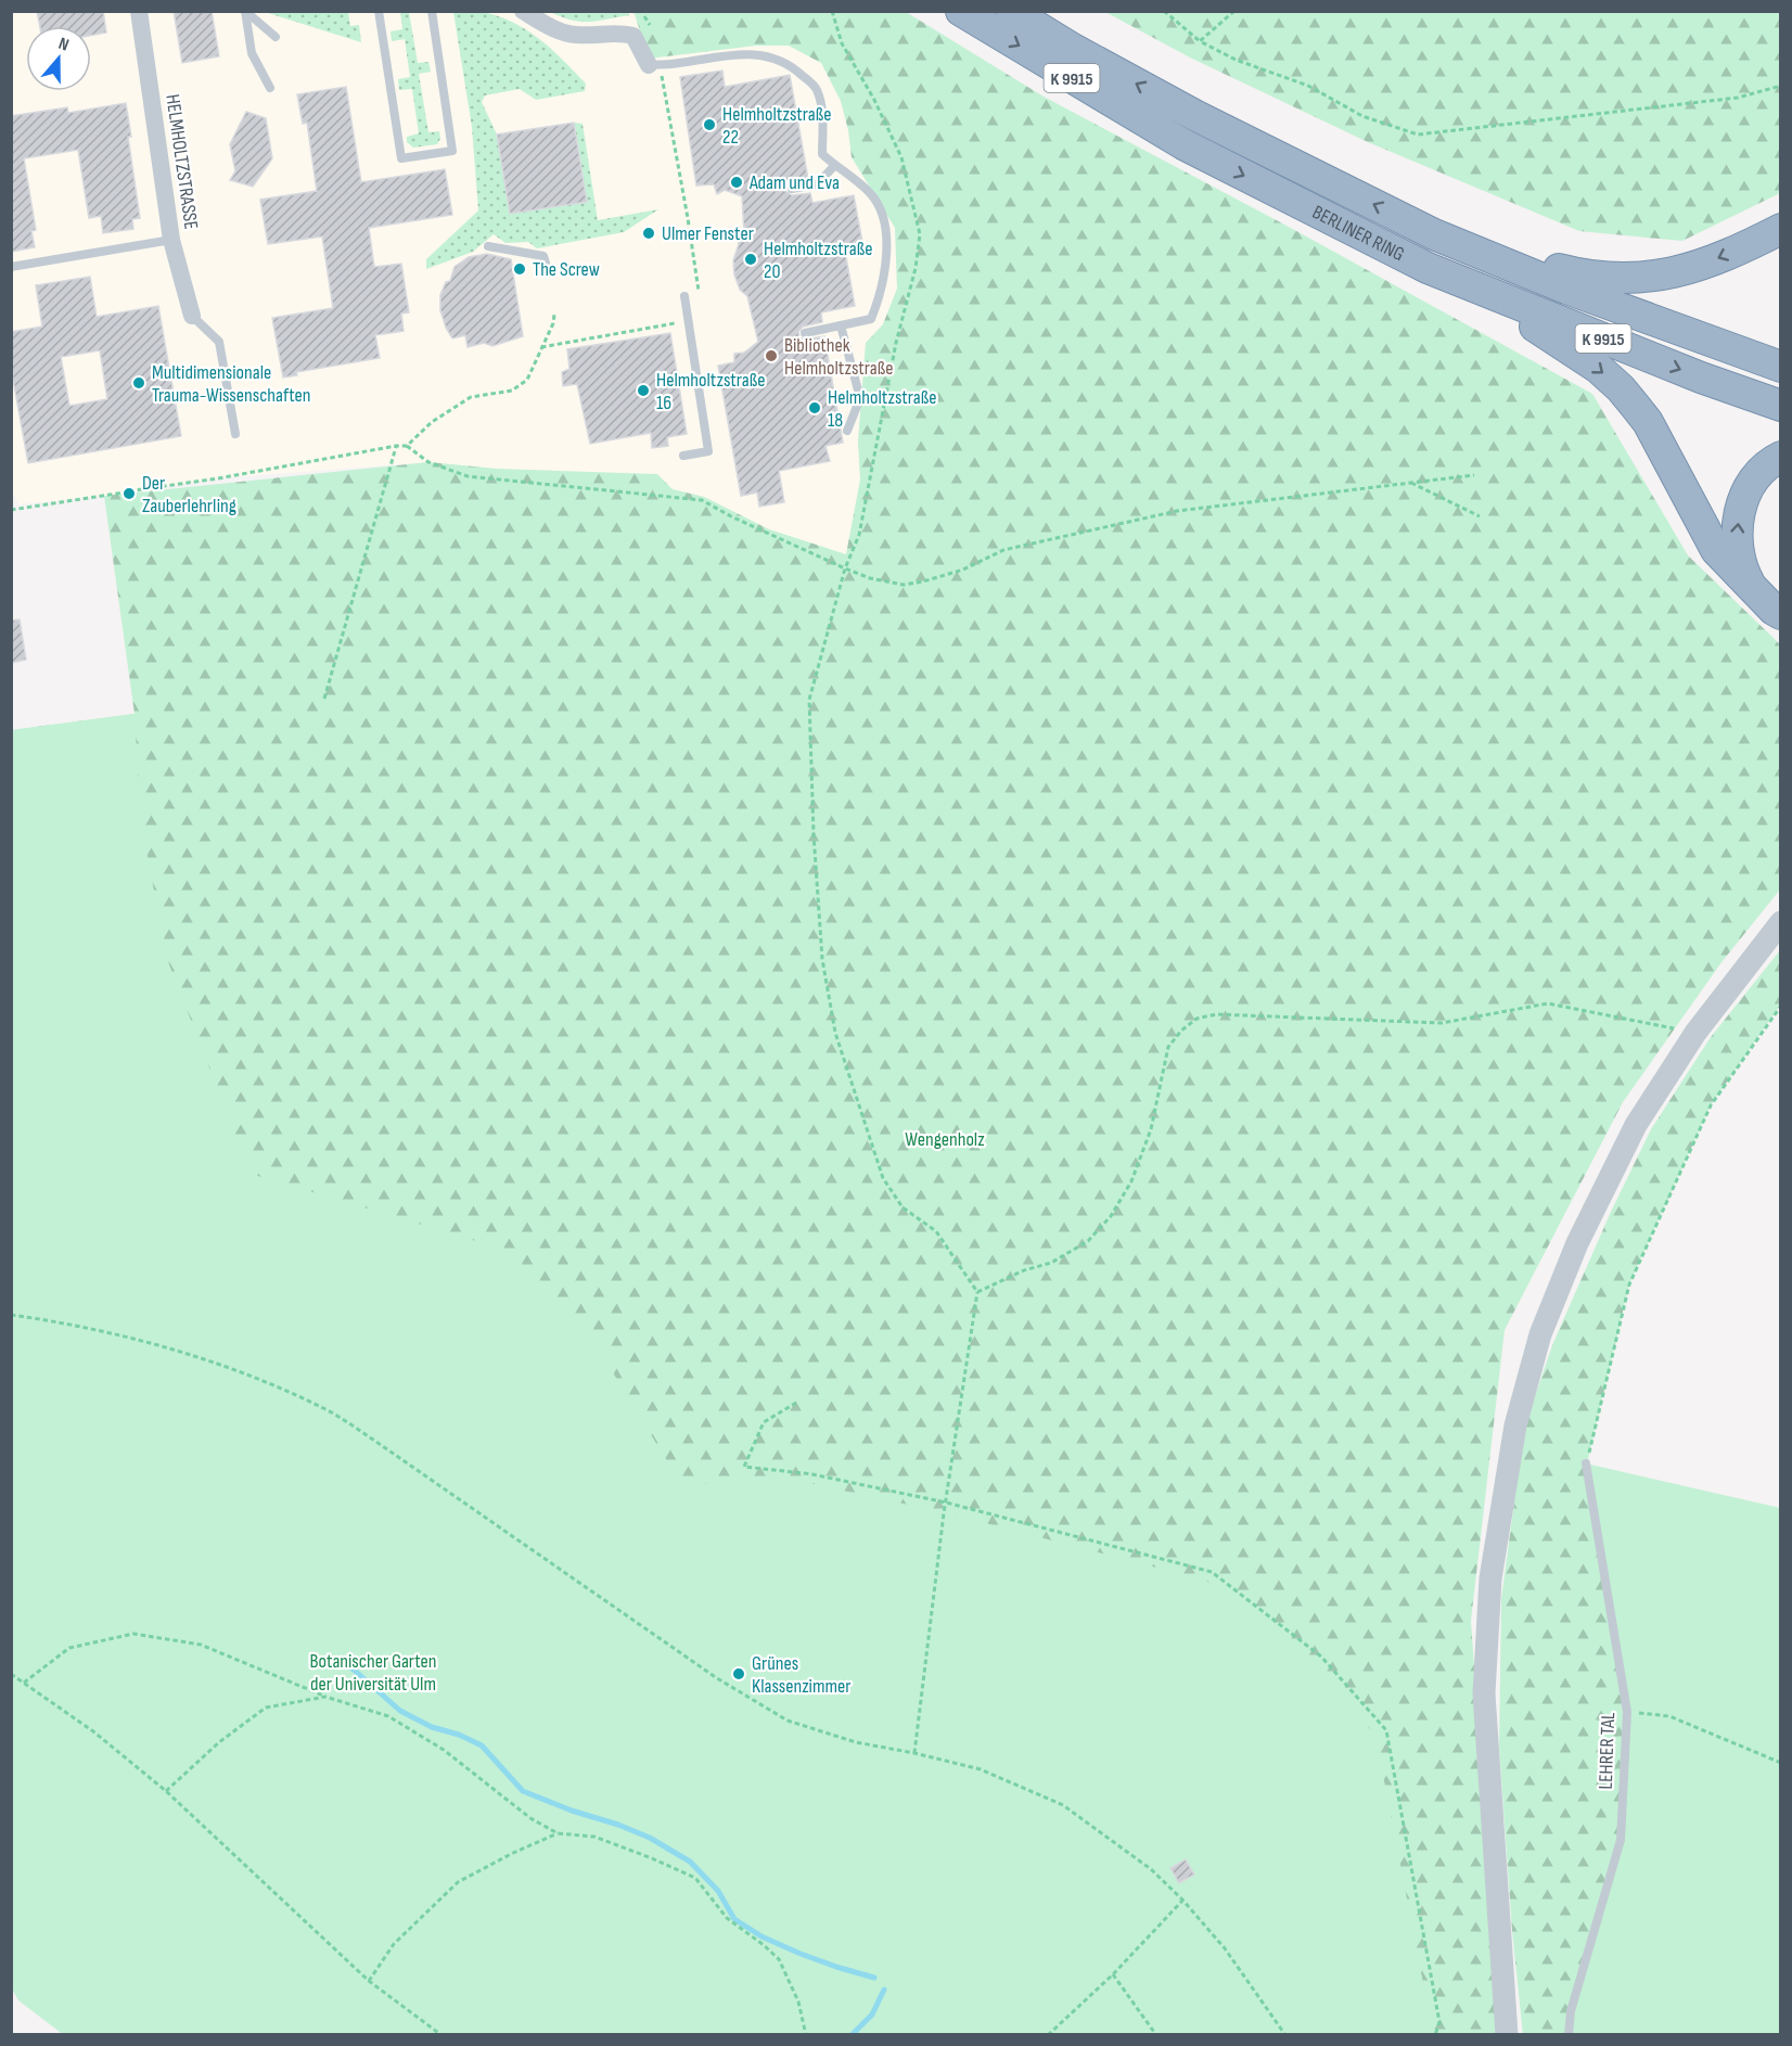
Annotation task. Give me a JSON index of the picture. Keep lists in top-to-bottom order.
{
  "streets": {
    "highway": ["K 9915", "BERLINER RING"],
    "street": ["HELMHOLTZSTRASSE"],
    "lane": ["LEHRER TAL"]
  },
  "parks": ["Wengenholz", "Botanischer Garten der Universität Ulm"],
  "places": [
    "Helmholtzstraße 22",
    "Adam und Eva",
    "Ulmer Fenster",
    "Helmholtzstraße 20",
    "The Screw",
    "Bibliothek Helmholtzstraße",
    "Multidimensionale Trauma-Wissenschaften",
    "Helmholtzstraße 16",
    "Helmholtzstraße 18",
    "Der Zauberlehrling",
    "Grünes Klassenzimmer"
  ],
  "north": "top"
}
